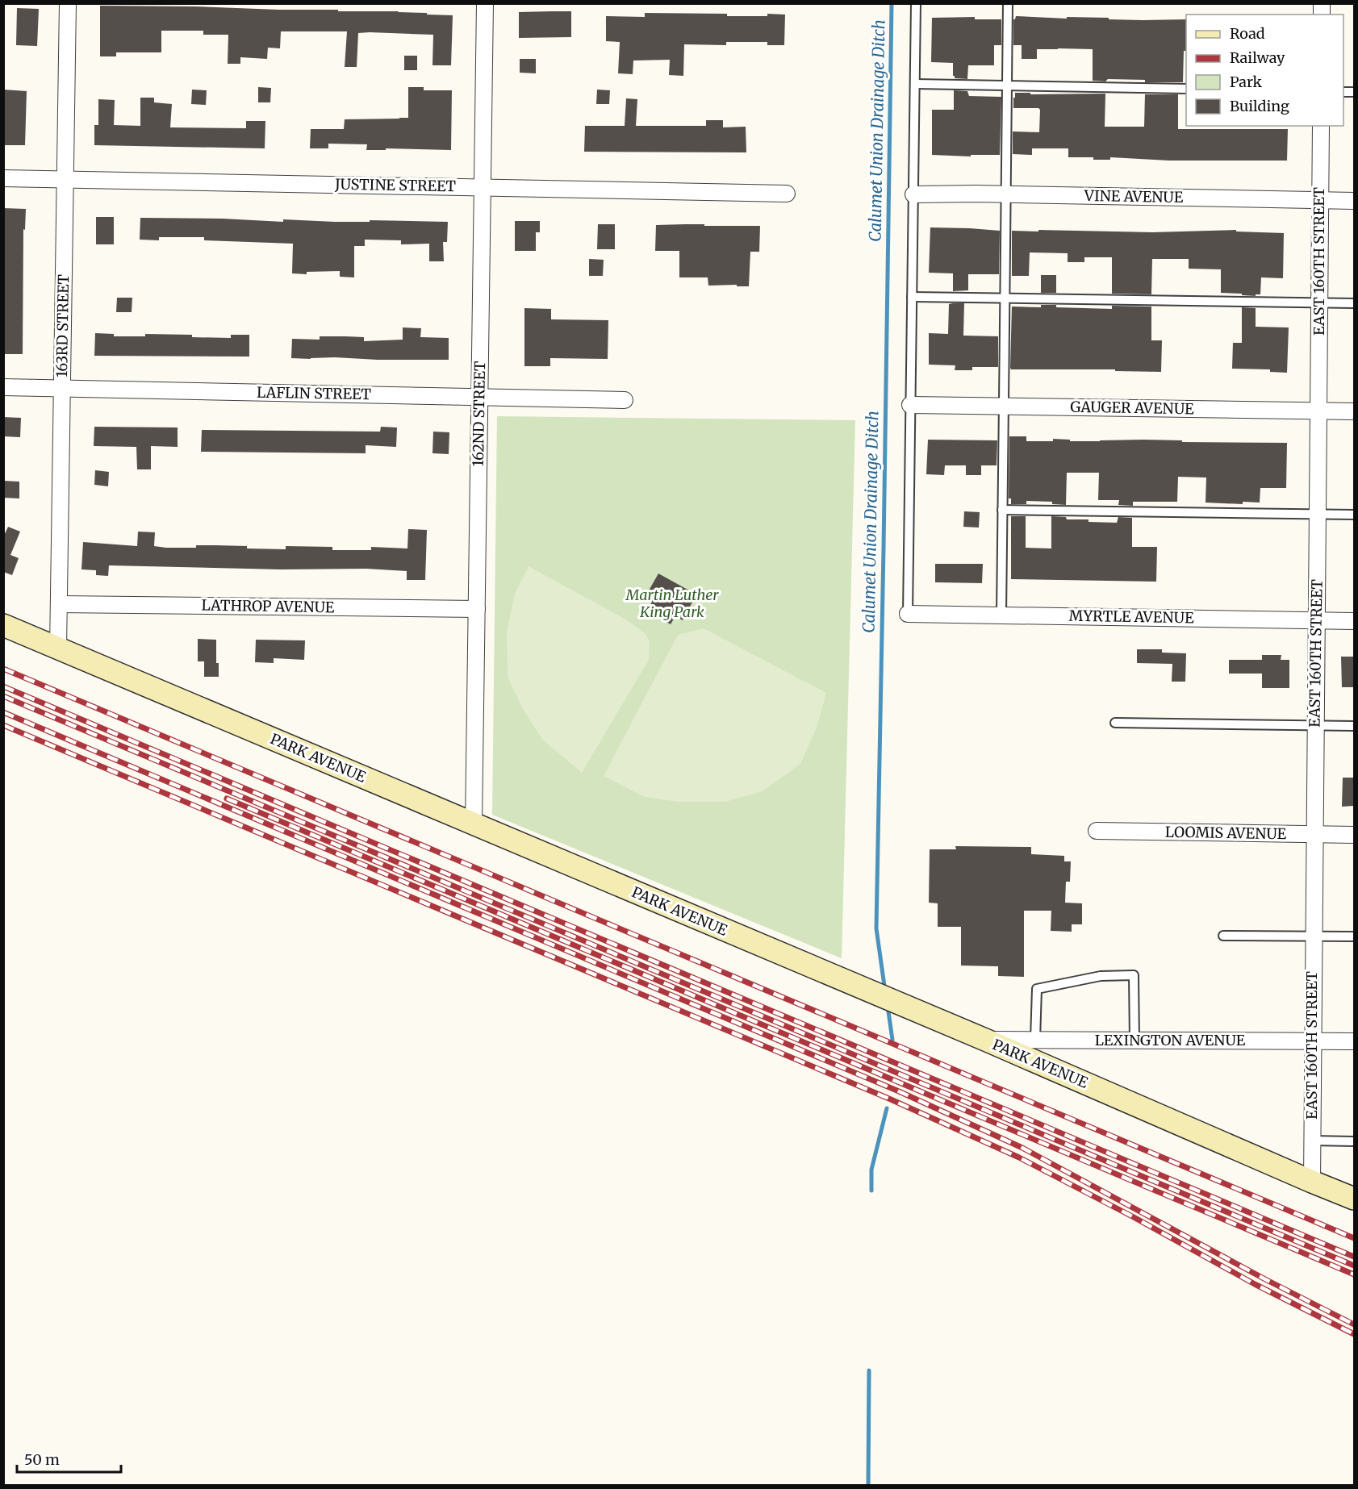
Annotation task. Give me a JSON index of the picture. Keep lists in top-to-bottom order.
{
  "streets": {
    "street": [
      "JUSTINE STREET",
      "VINE AVENUE",
      "EAST 160TH STREET",
      "163RD STREET",
      "LAFLIN STREET",
      "GAUGER AVENUE",
      "162ND STREET",
      "LATHROP AVENUE",
      "MYRTLE AVENUE",
      "PARK AVENUE",
      "LOOMIS AVENUE",
      "LEXINGTON AVENUE"
    ]
  },
  "crossings": [
    ["JUSTINE STREET", "163RD STREET"],
    ["JUSTINE STREET", "162ND STREET"],
    ["VINE AVENUE", "EAST 160TH STREET"],
    ["EAST 160TH STREET", "GAUGER AVENUE"],
    ["EAST 160TH STREET", "MYRTLE AVENUE"],
    ["EAST 160TH STREET", "PARK AVENUE"],
    ["EAST 160TH STREET", "LOOMIS AVENUE"],
    ["EAST 160TH STREET", "LEXINGTON AVENUE"],
    ["163RD STREET", "LAFLIN STREET"],
    ["163RD STREET", "LATHROP AVENUE"],
    ["163RD STREET", "PARK AVENUE"],
    ["LAFLIN STREET", "162ND STREET"],
    ["162ND STREET", "LATHROP AVENUE"],
    ["162ND STREET", "PARK AVENUE"],
    ["PARK AVENUE", "LEXINGTON AVENUE"]
  ],
  "water": ["Calumet Union Drainage Ditch"],
  "parks": ["Martin Luther King Park"],
  "legend": [
    "Road",
    "Railway",
    "Park",
    "Building"
  ],
  "scale_bar": "50 m"
}
